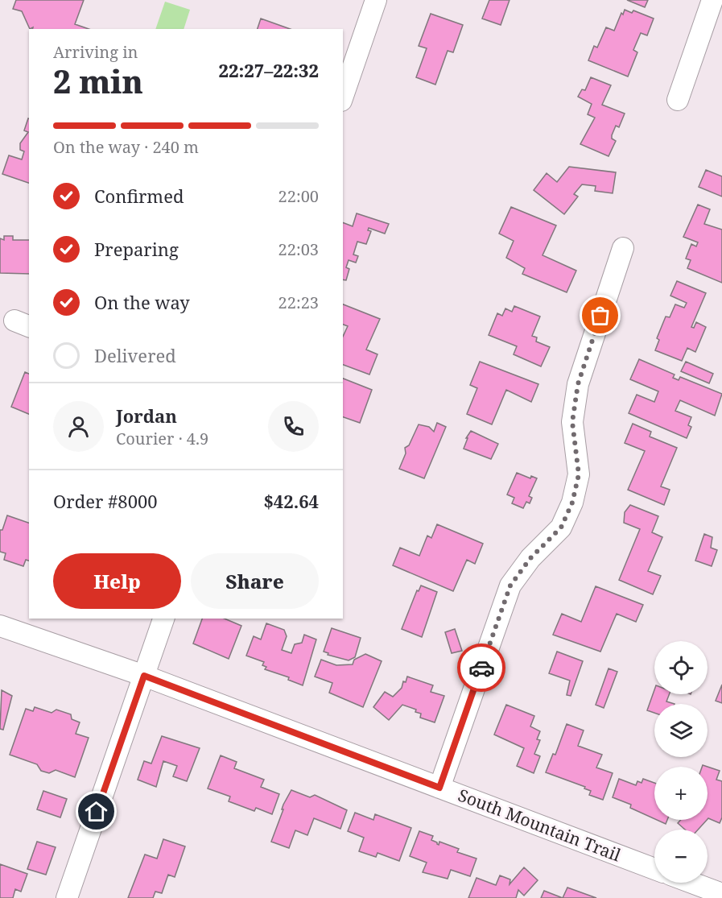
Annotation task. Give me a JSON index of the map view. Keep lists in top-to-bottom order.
{
  "streets": {
    "street": ["South Mountain Trail"]
  },
  "page": {
    "heading": ["2 min", "Arriving in", "22:27–22:32"],
    "panel": [
      "Jordan",
      "Courier · 4.9",
      "Order #8000",
      "$42.64"
    ],
    "bar": "On the way · 240 m",
    "list": [
      ["Confirmed", "22:00"],
      ["Preparing", "22:03"],
      ["On the way", "22:23"],
      "Delivered"
    ],
    "buttons": ["Help", "Share"],
    "map_buttons": ["+", "−"]
  }
}
